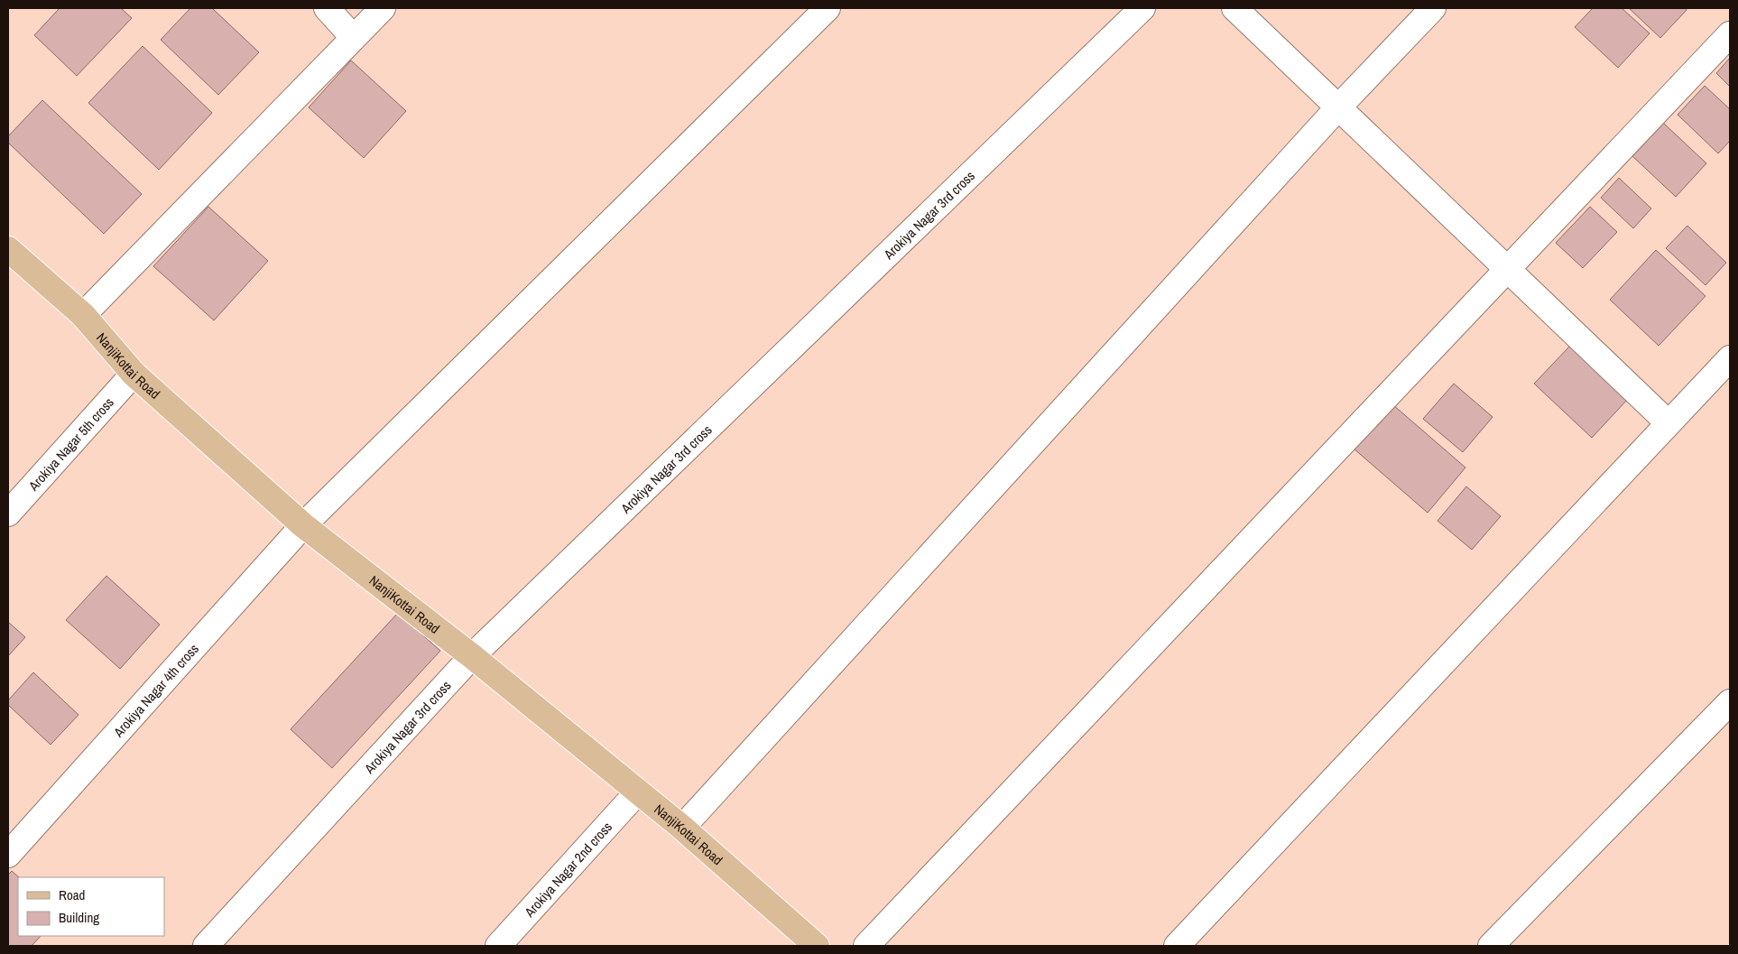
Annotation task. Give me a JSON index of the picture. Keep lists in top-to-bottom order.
{
  "streets": {
    "main road": ["NanjiKottai Road"],
    "street": [
      "Arokiya Nagar 3rd cross",
      "Arokiya Nagar 5th cross",
      "Arokiya Nagar 4th cross",
      "Arokiya Nagar 2nd cross"
    ]
  },
  "crossings": [
    ["Arokiya Nagar 3rd cross", "NanjiKottai Road"],
    ["NanjiKottai Road", "Arokiya Nagar 5th cross"],
    ["NanjiKottai Road", "Arokiya Nagar 4th cross"],
    ["NanjiKottai Road", "Arokiya Nagar 2nd cross"]
  ],
  "legend": ["Road", "Building"]
}
